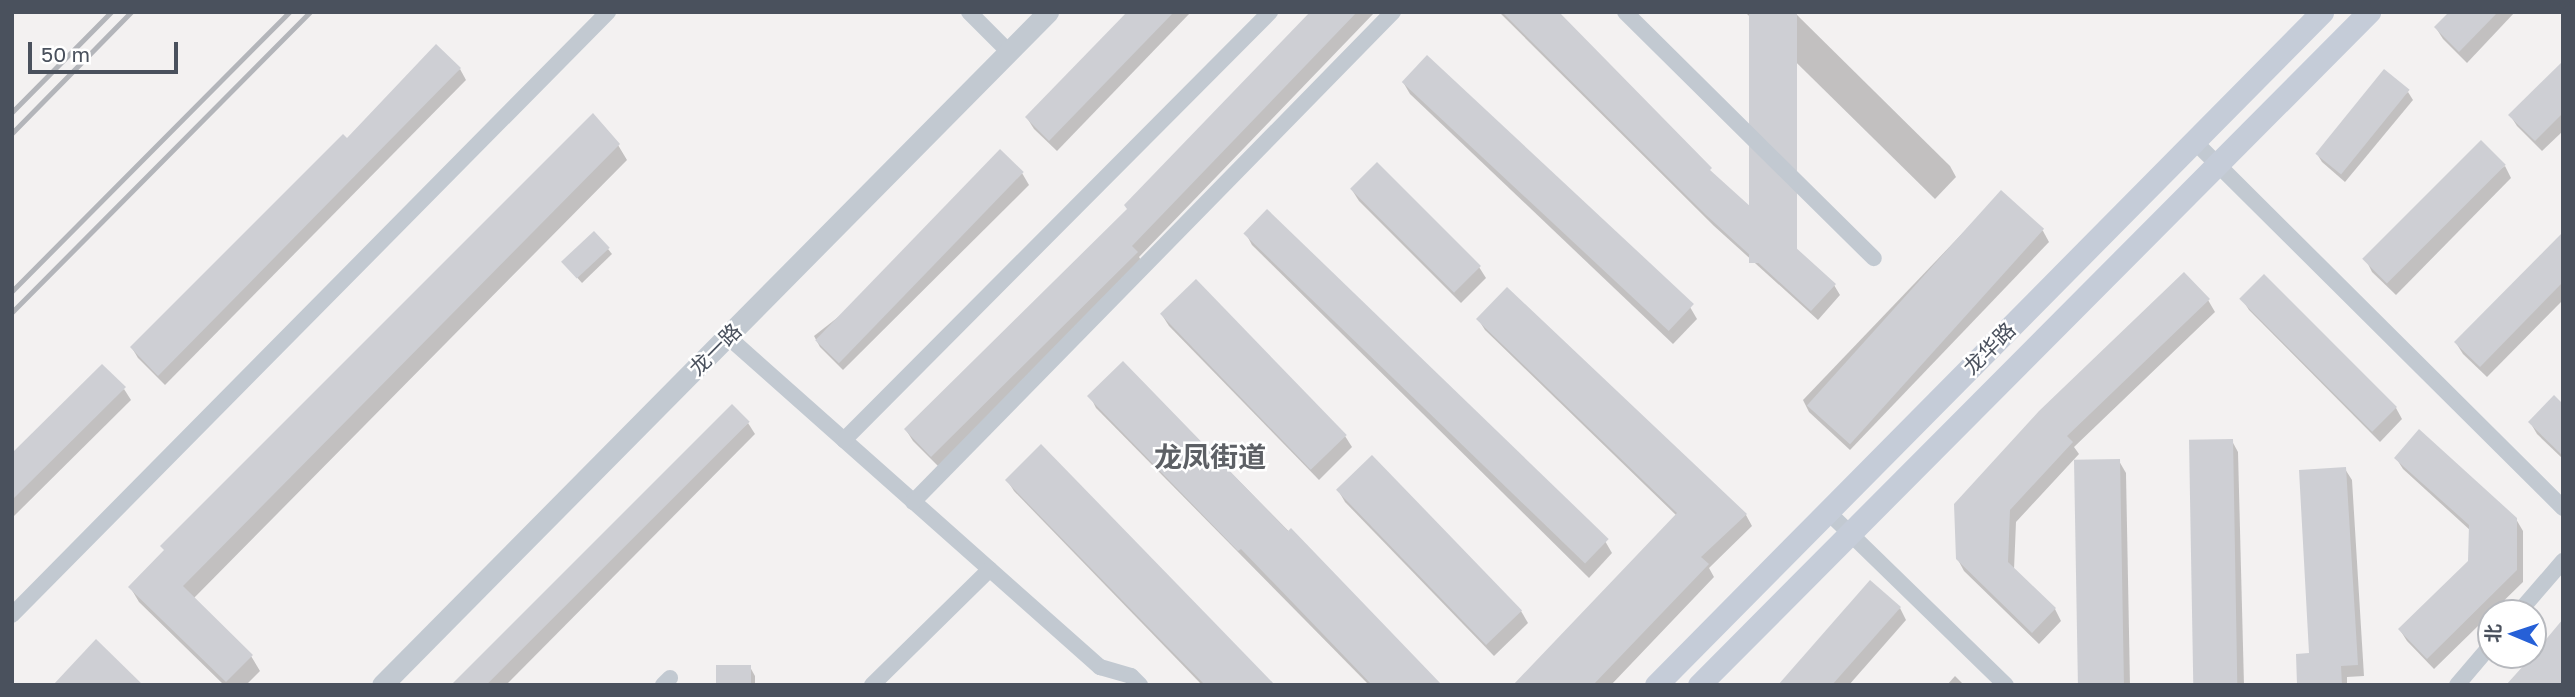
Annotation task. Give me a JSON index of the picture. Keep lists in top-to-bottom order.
{
  "streets": {
    "main road": ["龙华路"],
    "street": ["龙一路"]
  },
  "districts": ["龙凤街道"],
  "scale_bar": "50 m",
  "north": "left"
}
